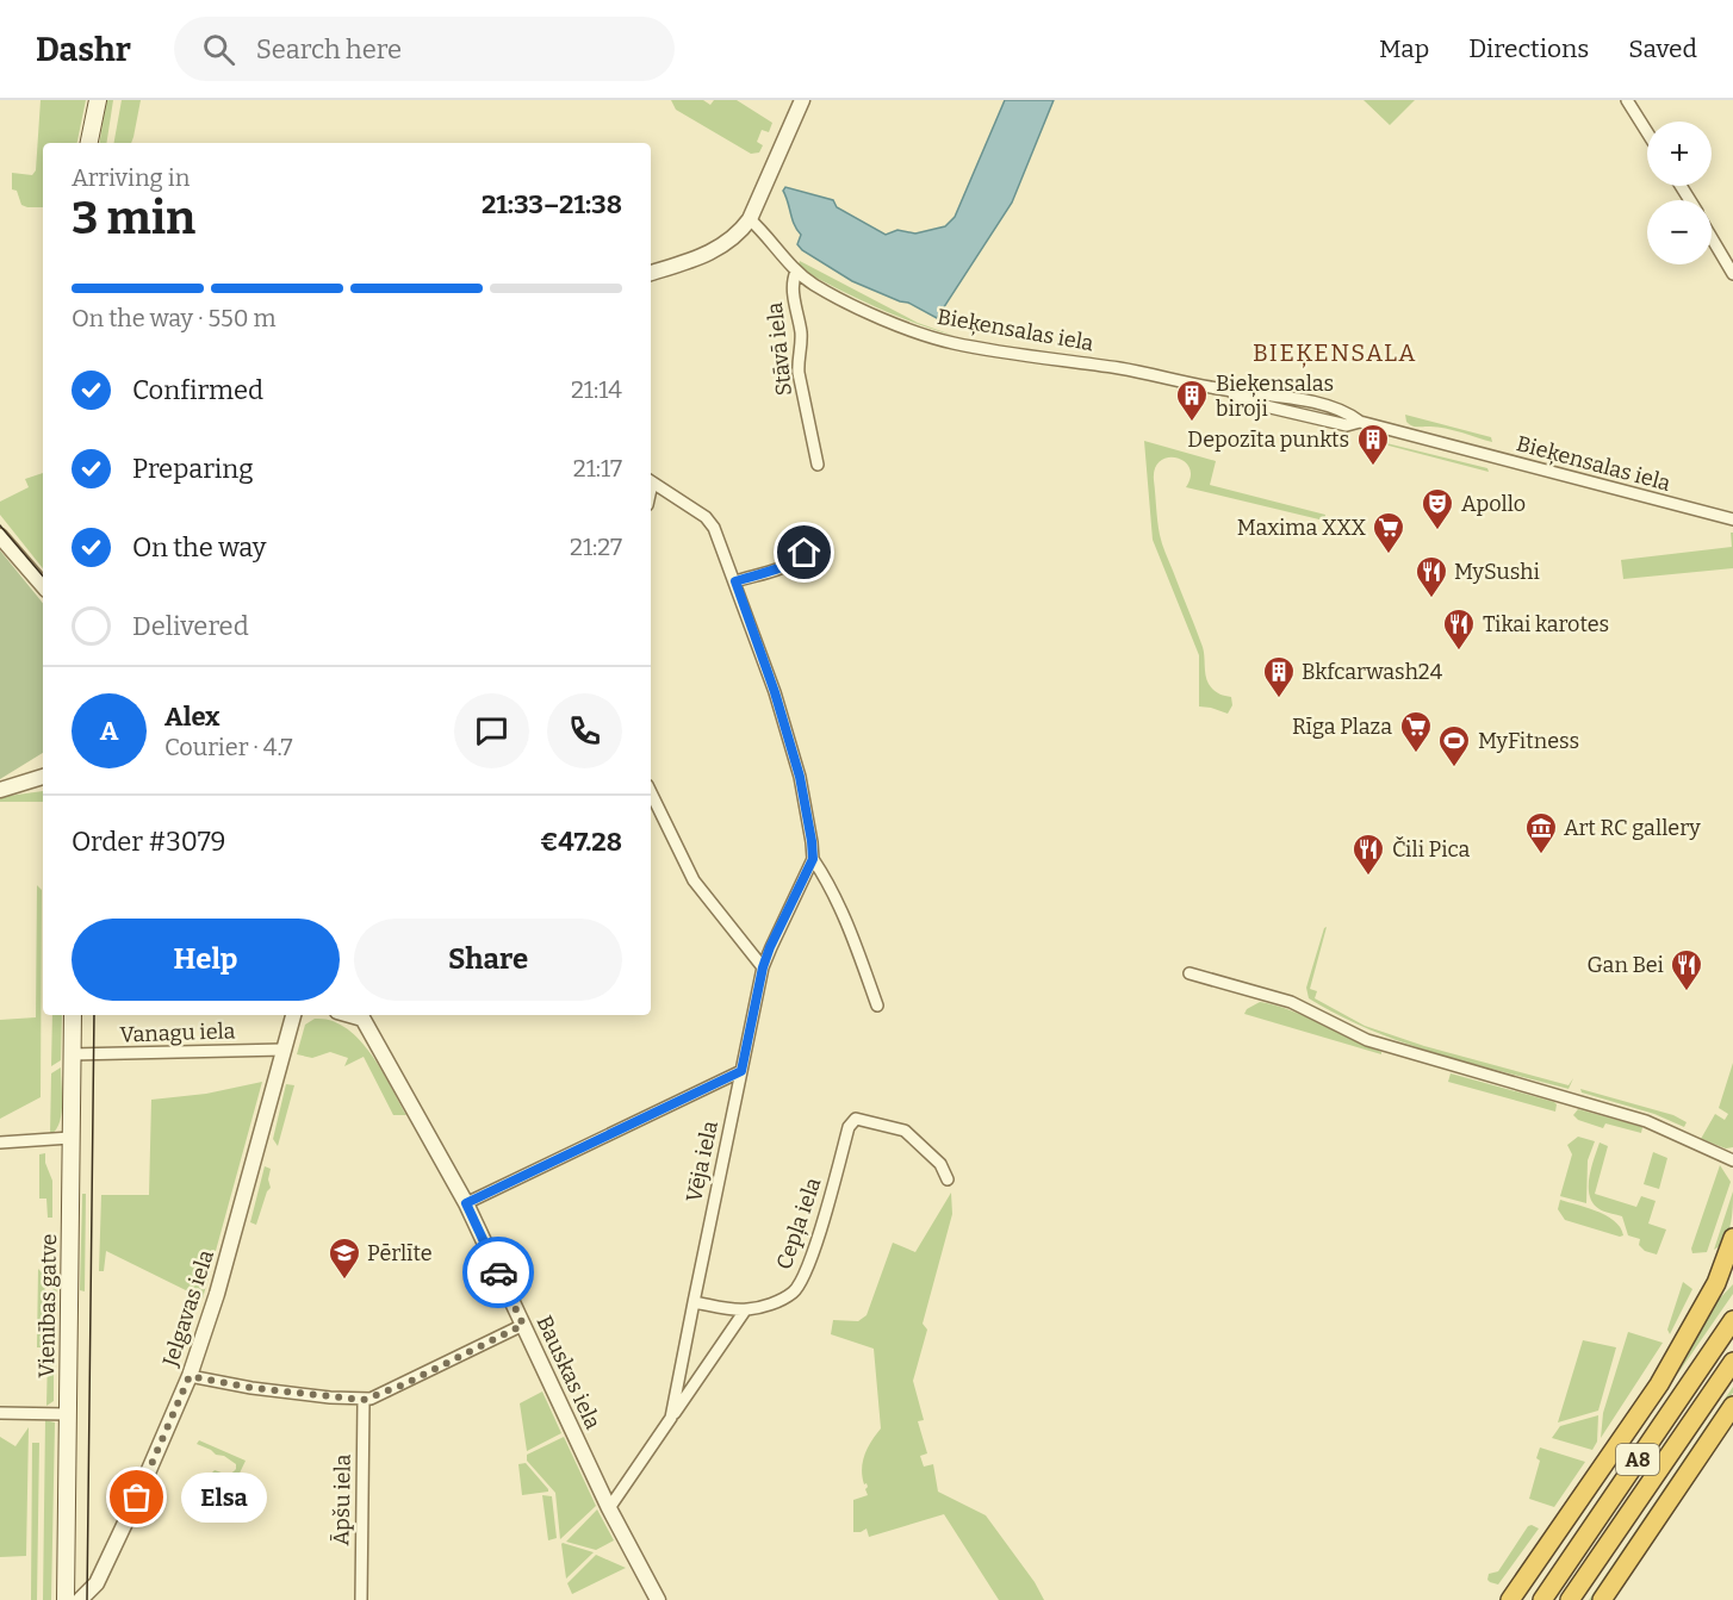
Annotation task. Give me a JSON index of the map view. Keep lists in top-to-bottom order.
{
  "streets": {
    "highway": ["A8"],
    "main road": ["Vienības gatve"],
    "street": [
      "Bieķensalas iela",
      "Stāvā iela",
      "Vanagu iela",
      "Vēja iela",
      "Cepļa iela",
      "Jelgavas iela",
      "Bauskas iela",
      "Āpšu iela"
    ]
  },
  "crossings": [
    ["Bieķensalas iela", "Stāvā iela"],
    ["Vanagu iela", "Vienības gatve"],
    ["Vanagu iela", "Jelgavas iela"],
    ["Vēja iela", "Cepļa iela"],
    ["Vēja iela", "Bauskas iela"]
  ],
  "districts": ["BIEĶENSALA"],
  "places": {
    "building": ["Bieķensalas biroji", "Depozīta punkts", "Bkfcarwash24"],
    "theatre": ["Apollo"],
    "supermarket": ["Maxima XXX", "Rīga Plaza"],
    "restaurant": [
      "MySushi",
      "Tikai karotes",
      "Čili Pica",
      "Gan Bei"
    ],
    "sports": ["MyFitness"],
    "museum": ["Art RC gallery"],
    "school or university": ["Pērlīte"],
    "other": ["Elsa"]
  },
  "page": {
    "header": "Dashr",
    "search": "Search here",
    "nav": ["Map", "Directions", "Saved"],
    "map_buttons": ["+", "−"],
    "heading": ["3 min", "Arriving in", "21:33–21:38"],
    "panel": [
      "Alex",
      "Courier · 4.7",
      "Order #3079",
      "€47.28"
    ],
    "bar": "On the way · 550 m",
    "list": [
      ["Confirmed", "21:14"],
      ["Preparing", "21:17"],
      ["On the way", "21:27"],
      "Delivered"
    ],
    "round": "A",
    "buttons": ["Help", "Share"],
    "bubble": "Elsa"
  }
}
